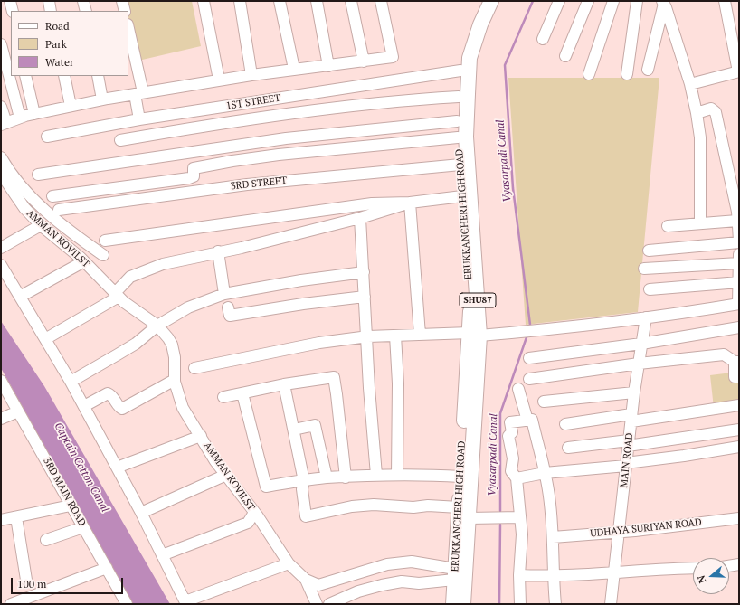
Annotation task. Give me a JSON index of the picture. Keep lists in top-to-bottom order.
{
  "streets": {
    "main road": ["ERUKKANCHERI HIGH ROAD", "SHU87"],
    "street": [
      "1ST STREET",
      "3RD STREET",
      "AMMAN KOVILST",
      "MAIN ROAD",
      "3RD MAIN ROAD",
      "UDHAYA SURIYAN ROAD"
    ]
  },
  "crossings": [
    ["1ST STREET", "ERUKKANCHERI HIGH ROAD"],
    ["3RD STREET", "ERUKKANCHERI HIGH ROAD"],
    ["ERUKKANCHERI HIGH ROAD", "AMMAN KOVILST"],
    ["ERUKKANCHERI HIGH ROAD", "SHU87"],
    ["MAIN ROAD", "UDHAYA SURIYAN ROAD"]
  ],
  "water": ["Vyasarpadi Canal", "Captain Cotton Canal"],
  "legend": ["Road", "Park", "Water"],
  "scale_bar": "100 m",
  "north": "left"
}
